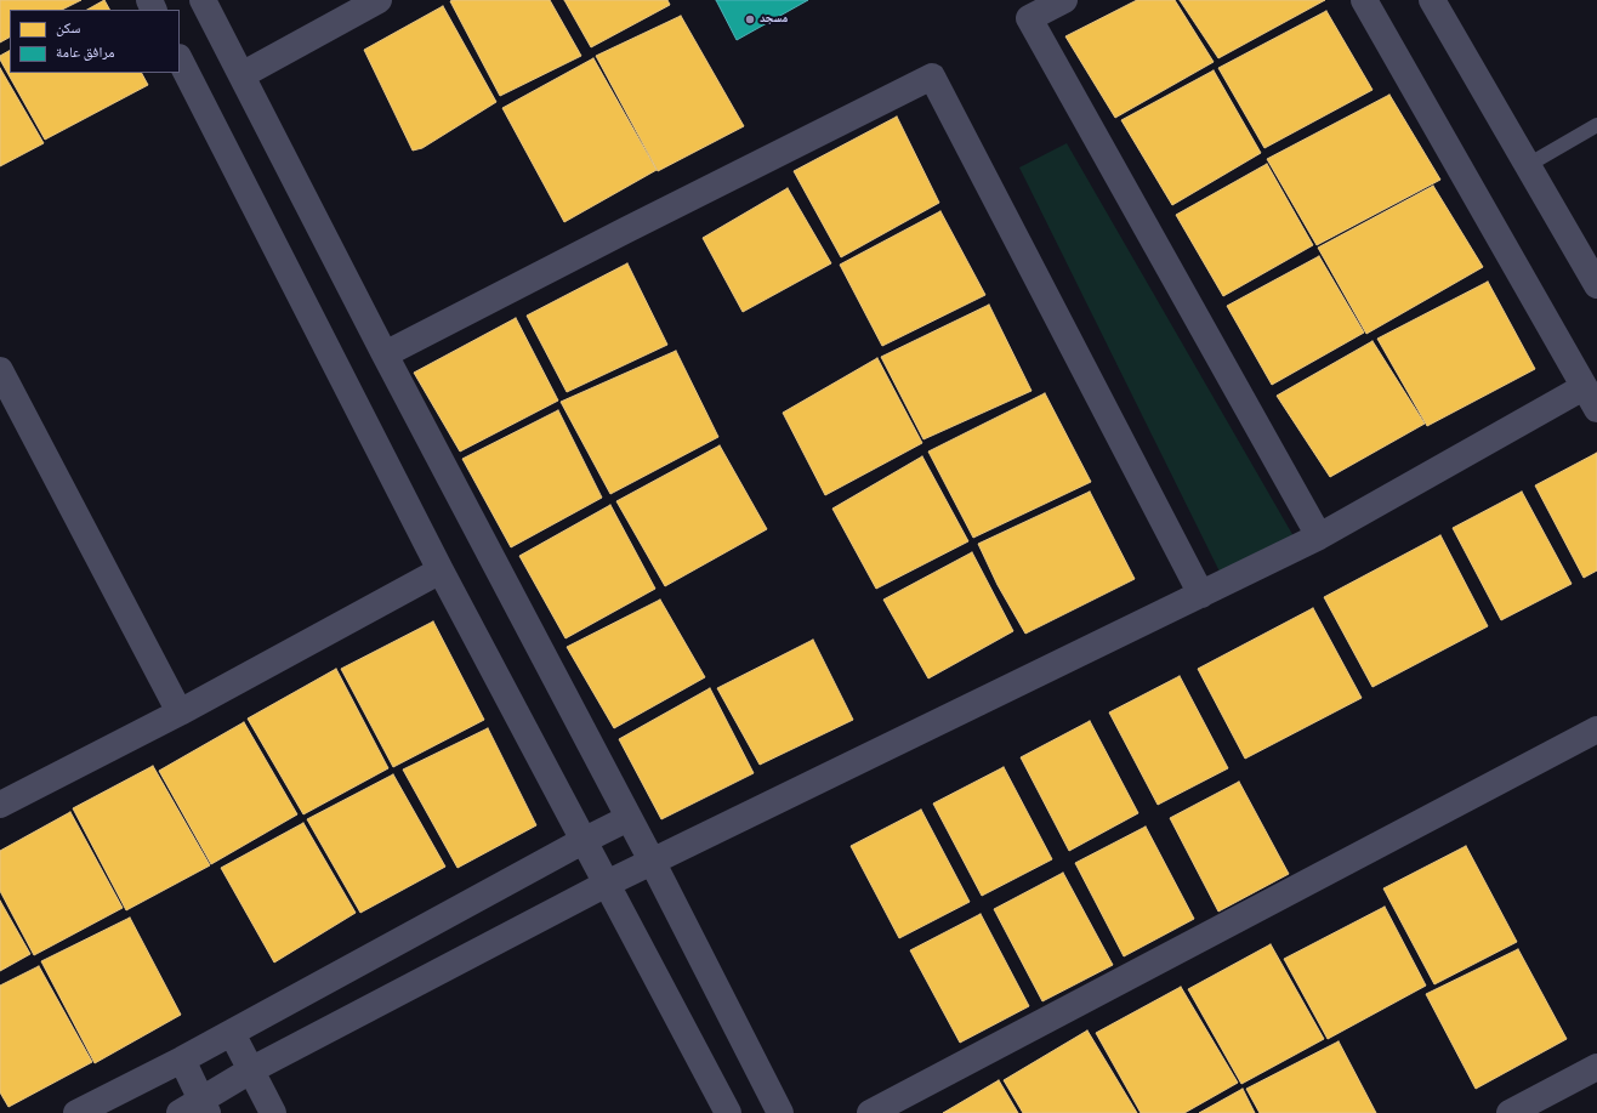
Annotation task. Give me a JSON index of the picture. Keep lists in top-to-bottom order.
{
  "places": ["مسجد"],
  "legend": ["سكن", "مرافق عامة"]
}
